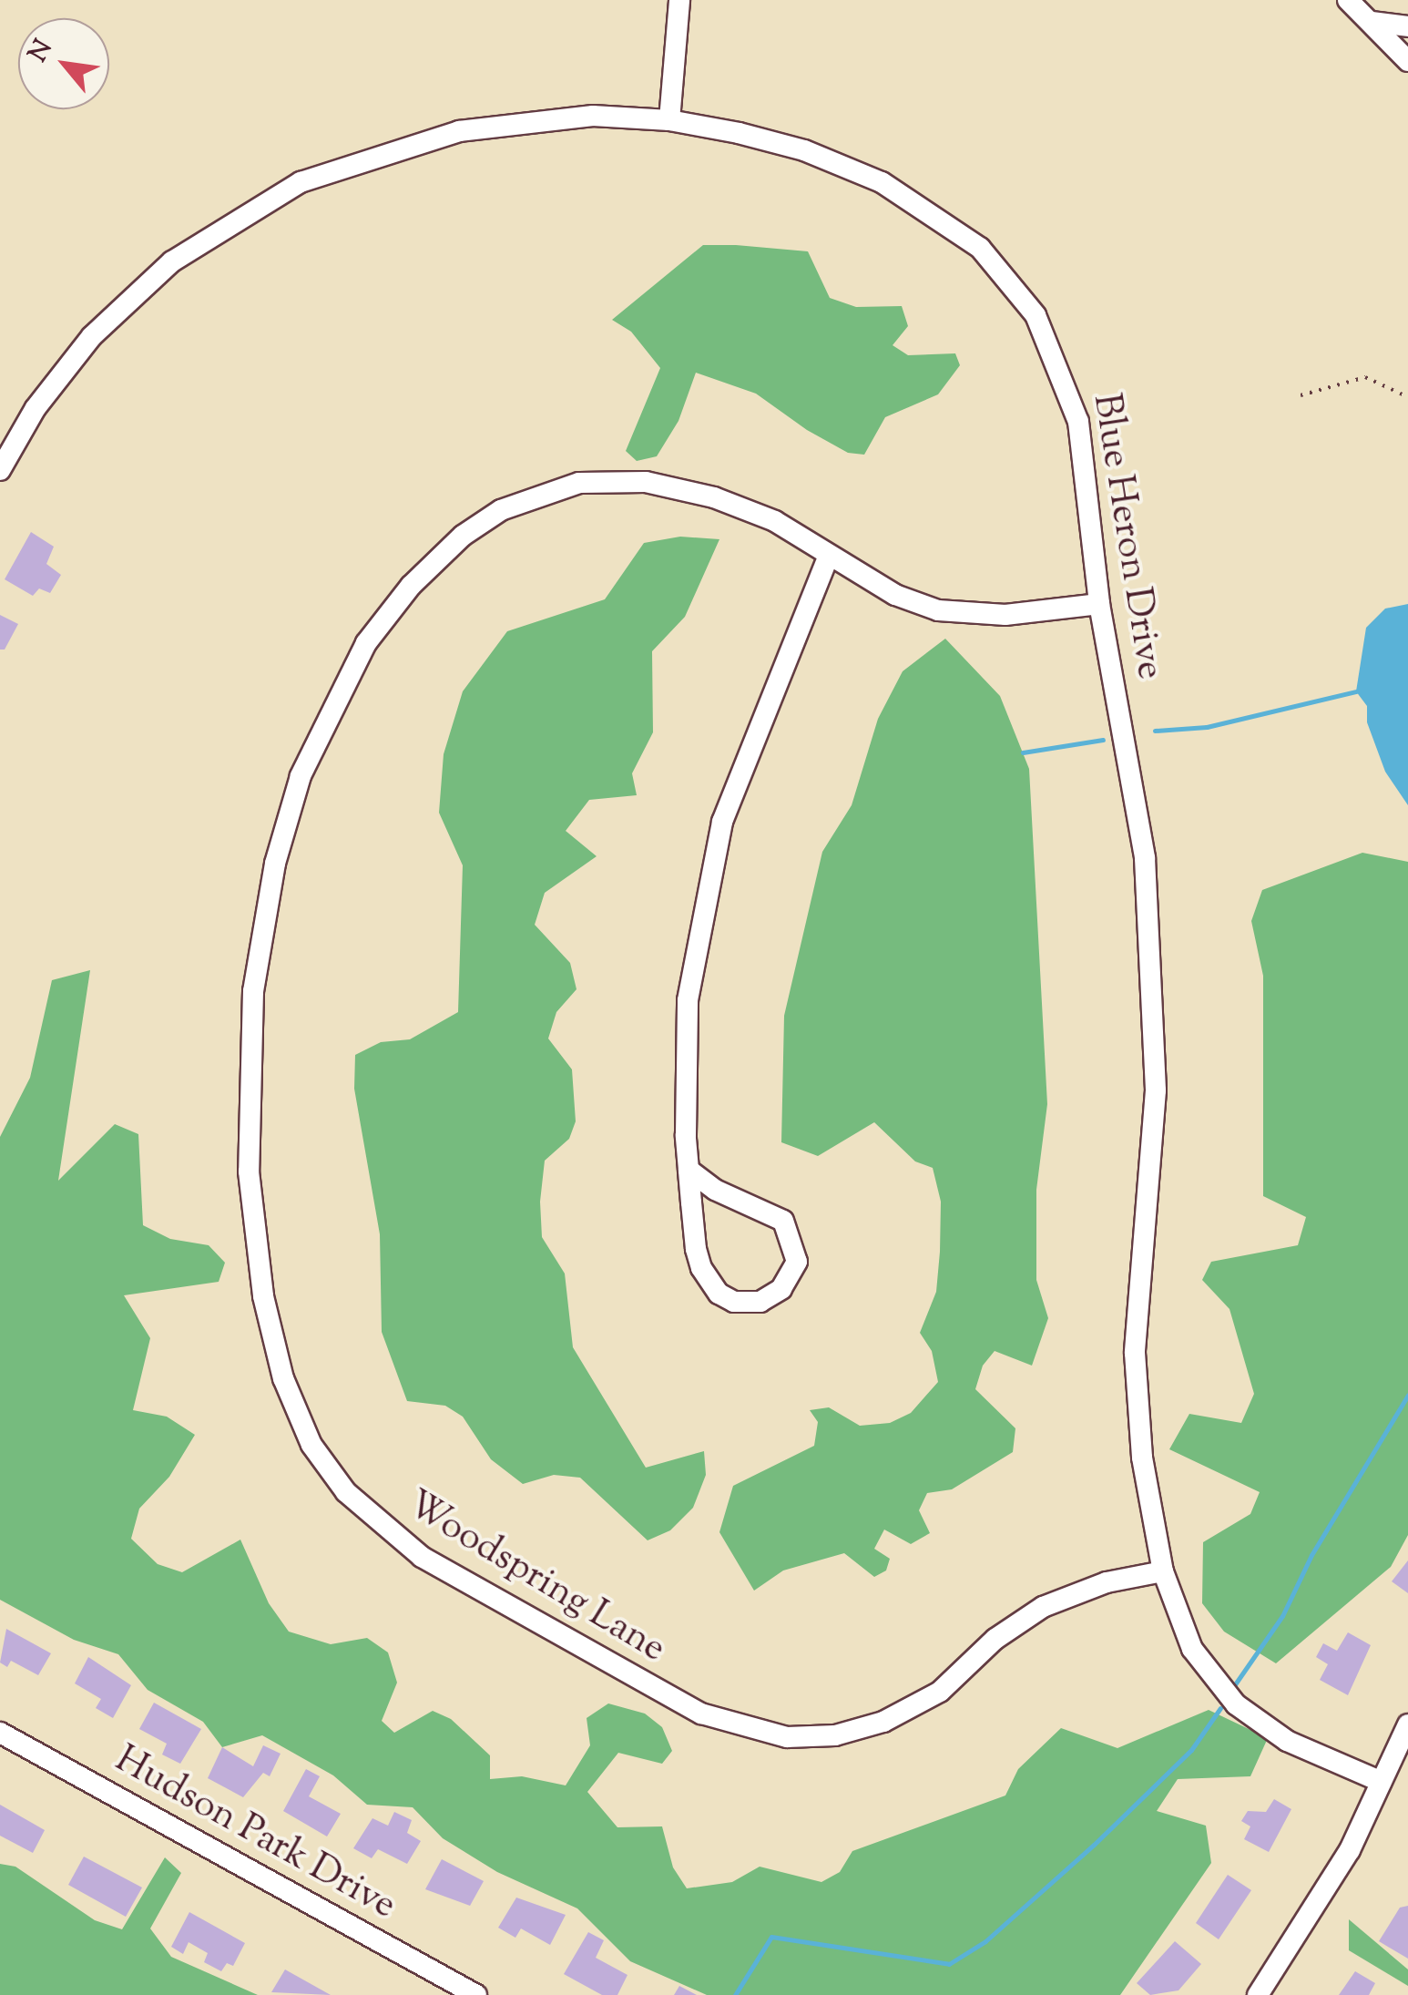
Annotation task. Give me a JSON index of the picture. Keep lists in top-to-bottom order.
{
  "streets": {
    "street": ["Blue Heron Drive", "Woodspring Lane", "Hudson Park Drive"]
  },
  "crossings": [
    ["Blue Heron Drive", "Woodspring Lane"]
  ],
  "north": "top left"
}
